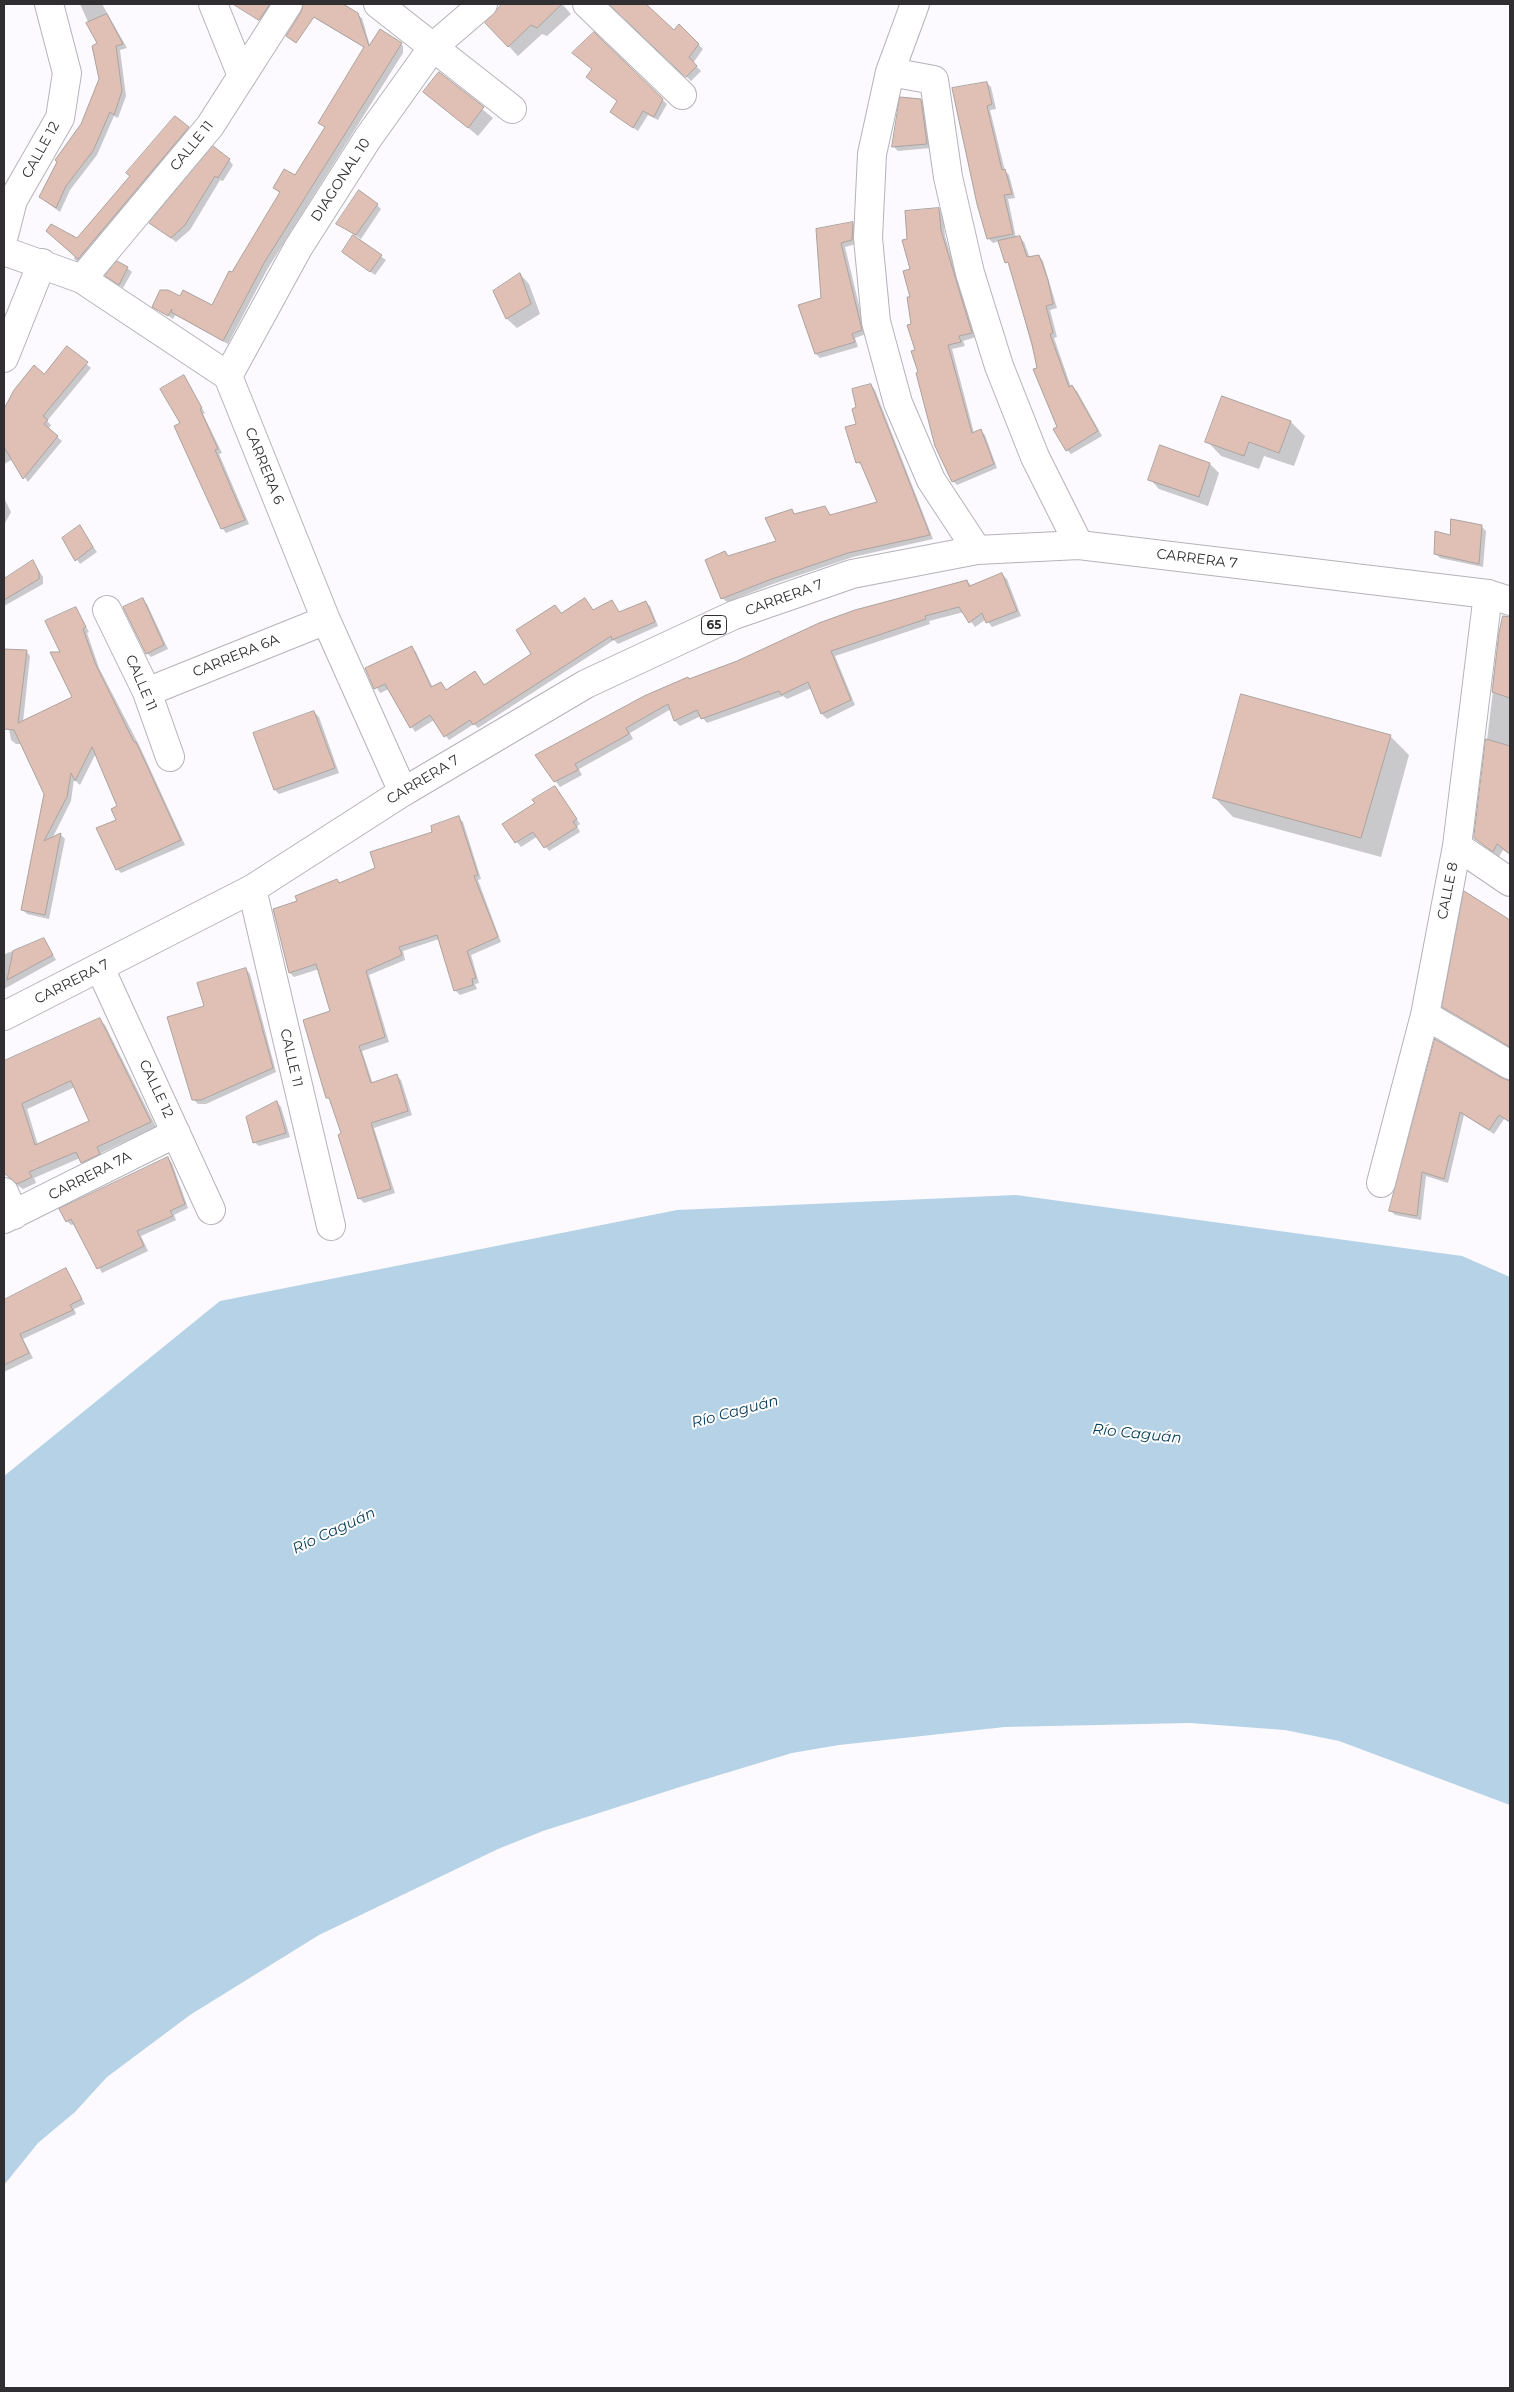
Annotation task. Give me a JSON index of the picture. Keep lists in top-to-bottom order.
{
  "streets": {
    "street": [
      "CALLE 11",
      "CALLE 12",
      "DIAGONAL 10",
      "CARRERA 6",
      "CARRERA 7",
      "65",
      "CARRERA 6A",
      "CALLE 8",
      "CARRERA 7A"
    ]
  },
  "crossings": [
    ["CALLE 11", "CARRERA 7"],
    ["CALLE 11", "CARRERA 6A"],
    ["CALLE 12", "CARRERA 7"],
    ["CALLE 12", "CARRERA 7A"],
    ["DIAGONAL 10", "CARRERA 6"],
    ["CARRERA 6", "CARRERA 7"],
    ["CARRERA 6", "CARRERA 6A"],
    ["CARRERA 7", "CALLE 8"]
  ],
  "water": ["Río Caguán"]
}
